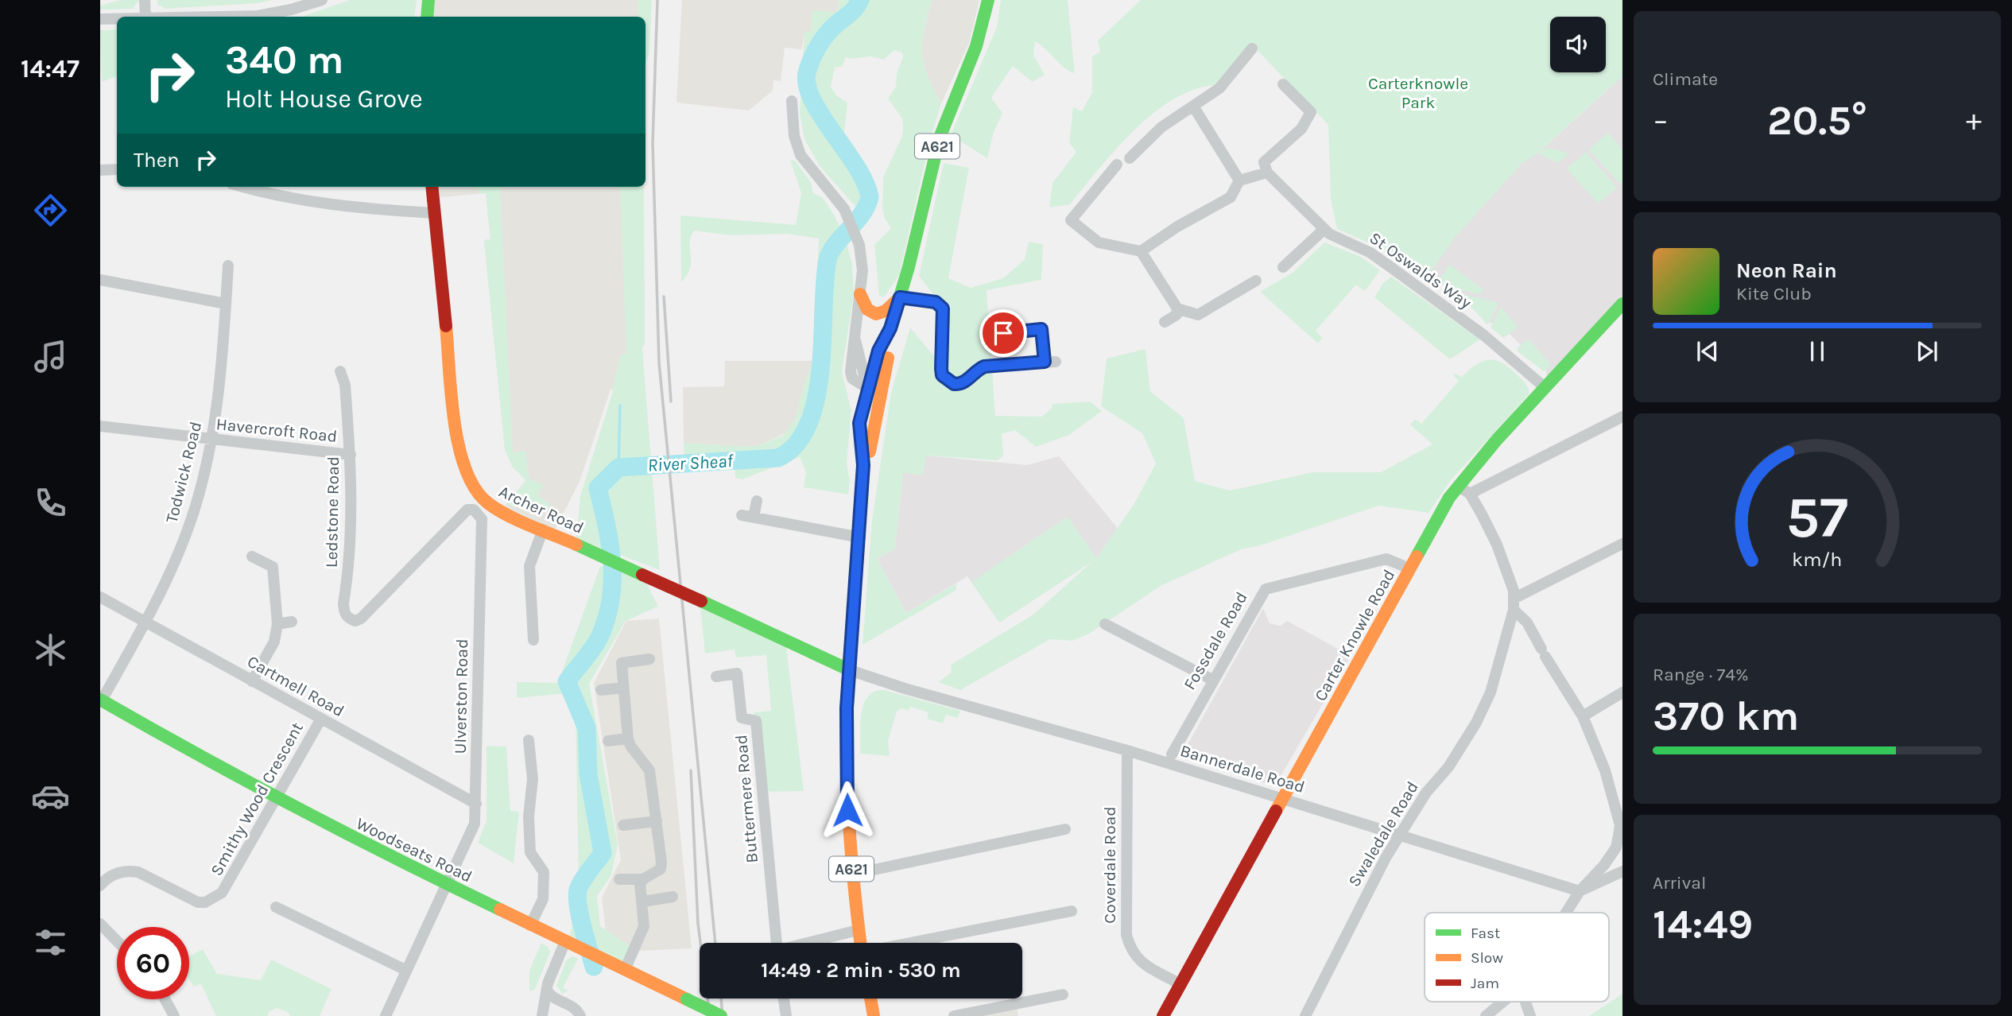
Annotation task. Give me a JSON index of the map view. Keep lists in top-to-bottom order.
{
  "streets": {
    "street": [
      "A621",
      "St Oswalds Way",
      "Havercroft Road",
      "Todwick Road",
      "Archer Road",
      "Ledstone Road",
      "Carter Knowle Road",
      "Fossdale Road",
      "Cartmell Road",
      "Ulverston Road",
      "Bannerdale Road",
      "Smithy Wood Crescent",
      "Buttermere Road",
      "Swaledale Road",
      "Woodseats Road",
      "Coverdale Road"
    ]
  },
  "crossings": [
    ["A621", "Archer Road"],
    ["A621", "Bannerdale Road"],
    ["St Oswalds Way", "Carter Knowle Road"],
    ["Havercroft Road", "Todwick Road"],
    ["Havercroft Road", "Ledstone Road"],
    ["Todwick Road", "Cartmell Road"],
    ["Todwick Road", "Woodseats Road"],
    ["Archer Road", "Bannerdale Road"],
    ["Ledstone Road", "Ulverston Road"],
    ["Carter Knowle Road", "Fossdale Road"],
    ["Carter Knowle Road", "Bannerdale Road"],
    ["Carter Knowle Road", "Coverdale Road"],
    ["Cartmell Road", "Ulverston Road"],
    ["Cartmell Road", "Smithy Wood Crescent"],
    ["Ulverston Road", "Woodseats Road"],
    ["Bannerdale Road", "Swaledale Road"],
    ["Bannerdale Road", "Coverdale Road"],
    ["Smithy Wood Crescent", "Woodseats Road"]
  ],
  "water": ["River Sheaf"],
  "parks": ["Carterknowle Park"],
  "legend": ["Fast", "Slow", "Jam"],
  "page": {
    "tabs": "14:47",
    "tile": [
      "Climate",
      ["Range · 74%", "370 km"],
      ["Arrival", "14:49"]
    ],
    "turn": ["340 m", "Holt House Grove"],
    "heat": ["−", "20.5°", "+"],
    "then": "Then",
    "song": ["Neon Rain", "Kite Club"],
    "limit": "60",
    "trip": "14:49 · 2 min · 530 m",
    "gauge": ["57", "km/h"]
  }
}
